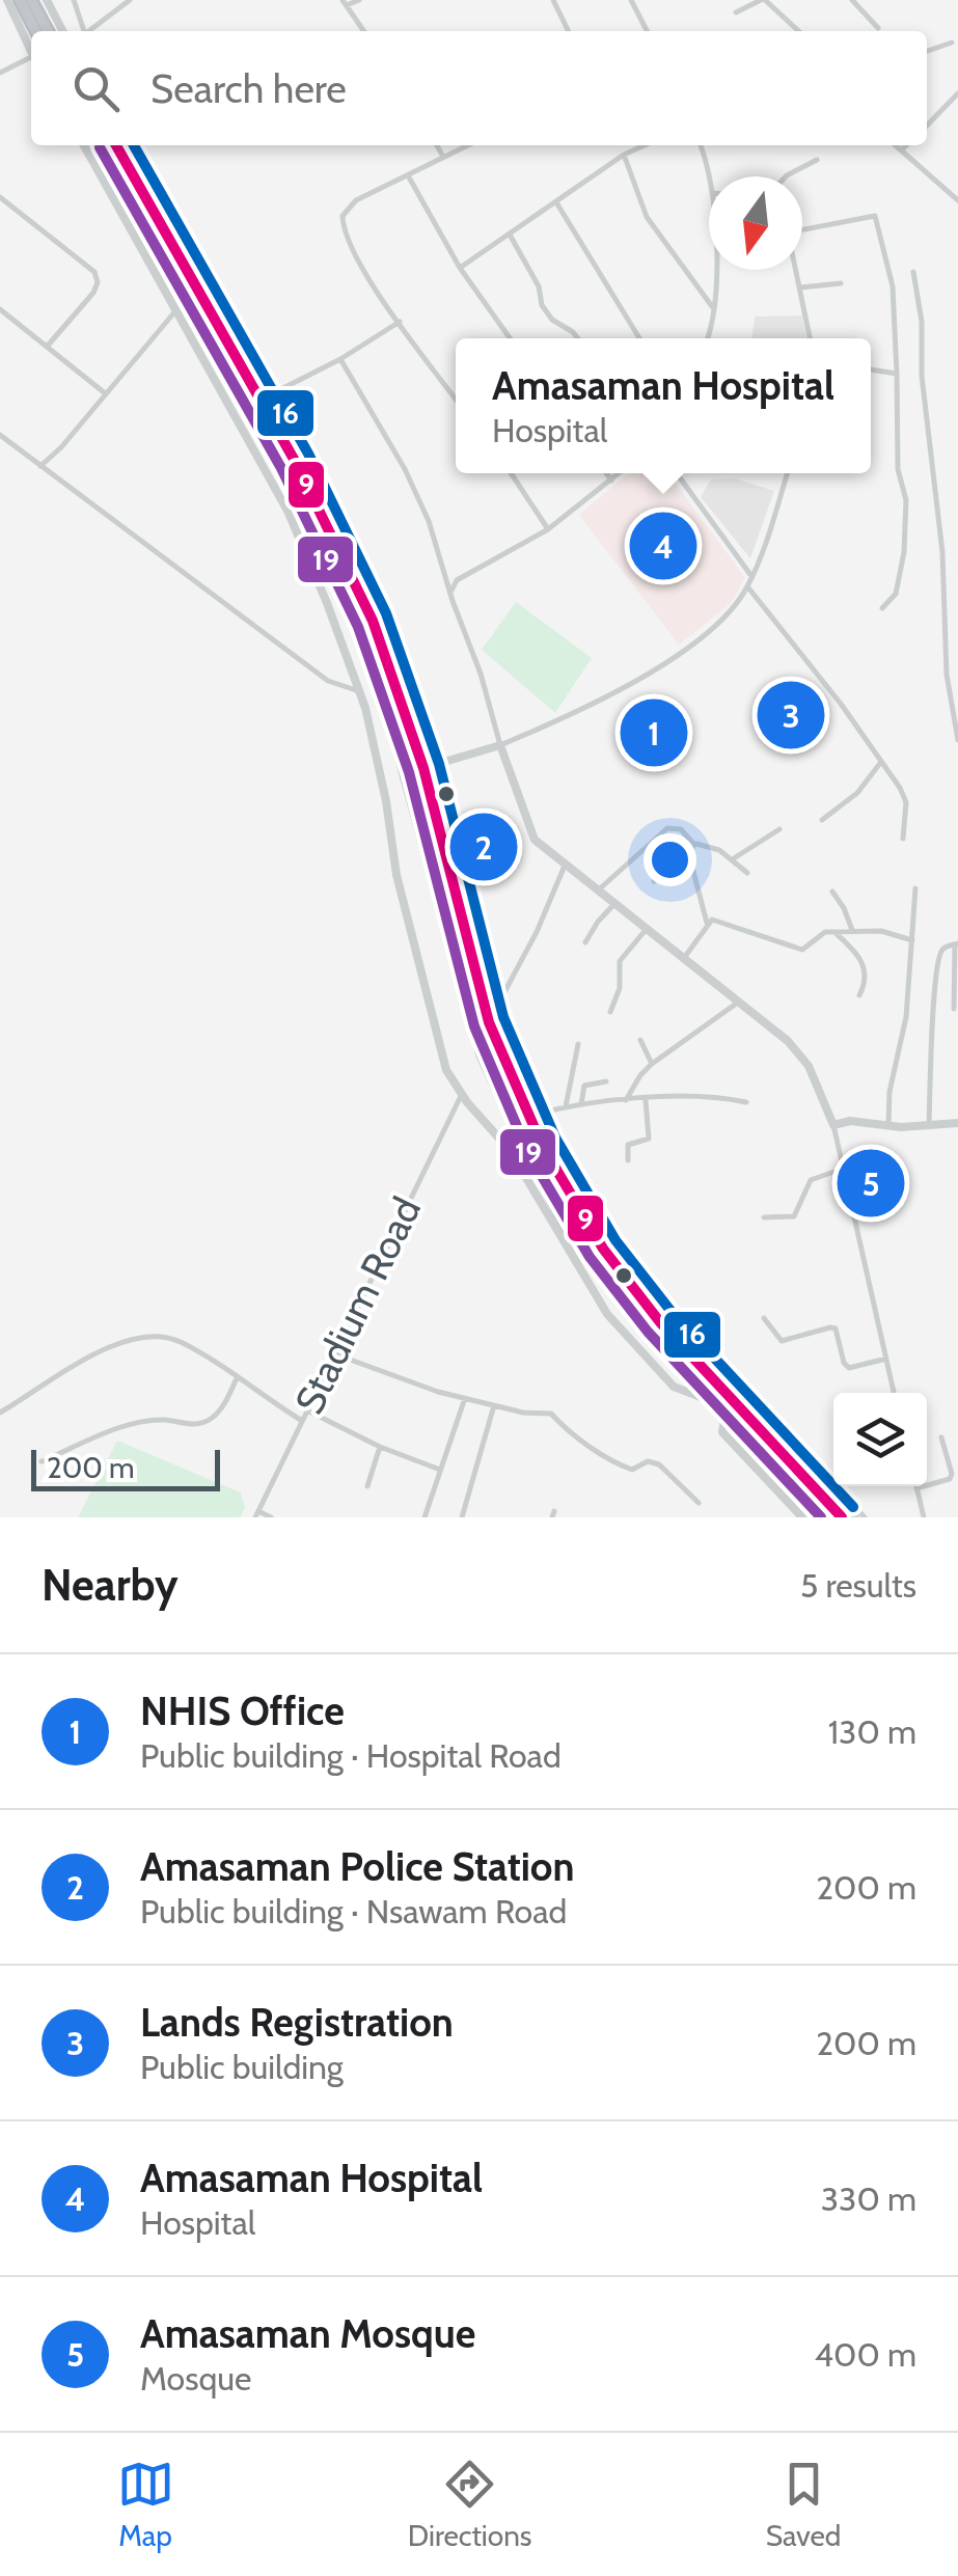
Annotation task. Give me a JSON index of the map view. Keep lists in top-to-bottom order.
{
  "streets": {
    "street": ["Stadium Road"]
  },
  "lines": ["transit line 9", "transit line 16", "transit line 19"],
  "scale_bar": "200 m",
  "north": "bottom",
  "page": {
    "search": "Search here",
    "popup": ["Amasaman Hospital", "Hospital"],
    "pins": [
      "4",
      "3",
      "1",
      "2",
      "5"
    ],
    "scale": "200 m",
    "heading": ["Nearby", "5 results"],
    "list": [
      {
        "mark": "1",
        "name": "NHIS Office",
        "note": "Public building · Hospital Road",
        "value": "130 m"
      },
      {
        "mark": "2",
        "name": "Amasaman Police Station",
        "note": "Public building · Nsawam Road",
        "value": "200 m"
      },
      {
        "mark": "3",
        "name": "Lands Registration",
        "note": "Public building",
        "value": "200 m"
      },
      {
        "mark": "4",
        "name": "Amasaman Hospital",
        "note": "Hospital",
        "value": "330 m"
      },
      {
        "mark": "5",
        "name": "Amasaman Mosque",
        "note": "Mosque",
        "value": "400 m"
      }
    ],
    "nav": ["Map", "Directions", "Saved"]
  }
}
